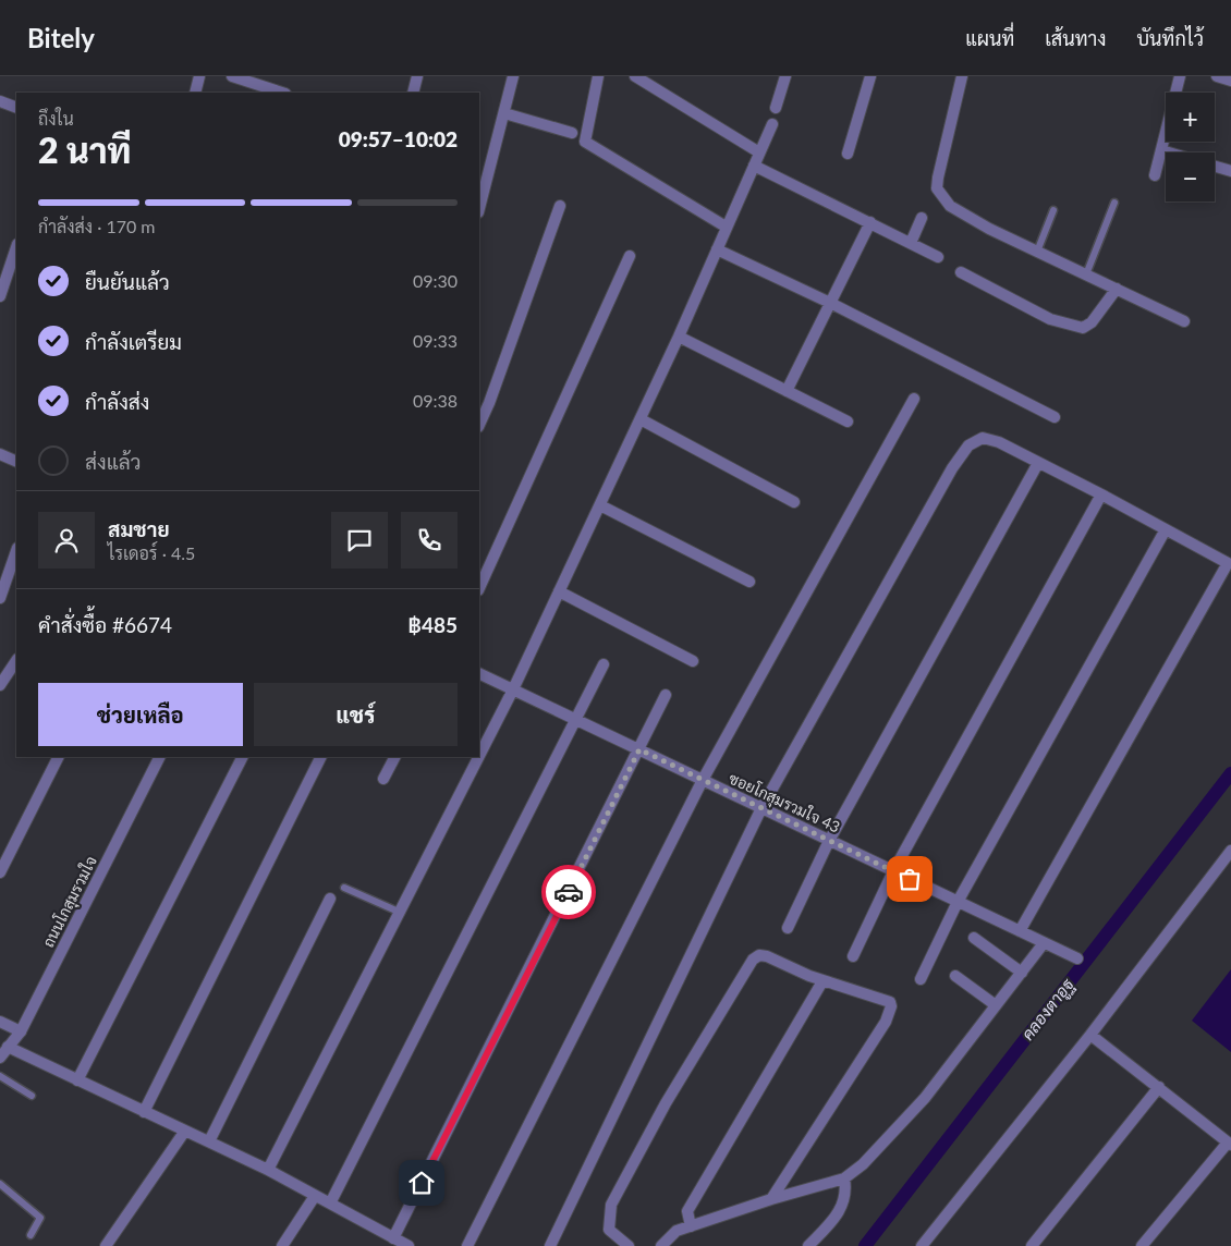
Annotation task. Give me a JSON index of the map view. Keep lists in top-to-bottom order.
{
  "streets": {
    "street": ["ซอยโกสุมรวมใจ 43", "ถนนโกสุมรวมใจ"]
  },
  "water": ["คลองตาอูฐ"],
  "page": {
    "header": "Bitely",
    "nav": ["แผนที่", "เส้นทาง", "บันทึกไว้"],
    "map_buttons": ["+", "−"],
    "heading": ["2 นาที", "ถึงใน", "09:57–10:02"],
    "panel": [
      "สมชาย",
      "ไรเดอร์ · 4.5",
      "คำสั่งซื้อ #6674",
      "฿485"
    ],
    "bar": "กำลังส่ง · 170 m",
    "list": [
      ["ยืนยันแล้ว", "09:30"],
      ["กำลังเตรียม", "09:33"],
      ["กำลังส่ง", "09:38"],
      "ส่งแล้ว"
    ],
    "buttons": ["ช่วยเหลือ", "แชร์"]
  }
}
